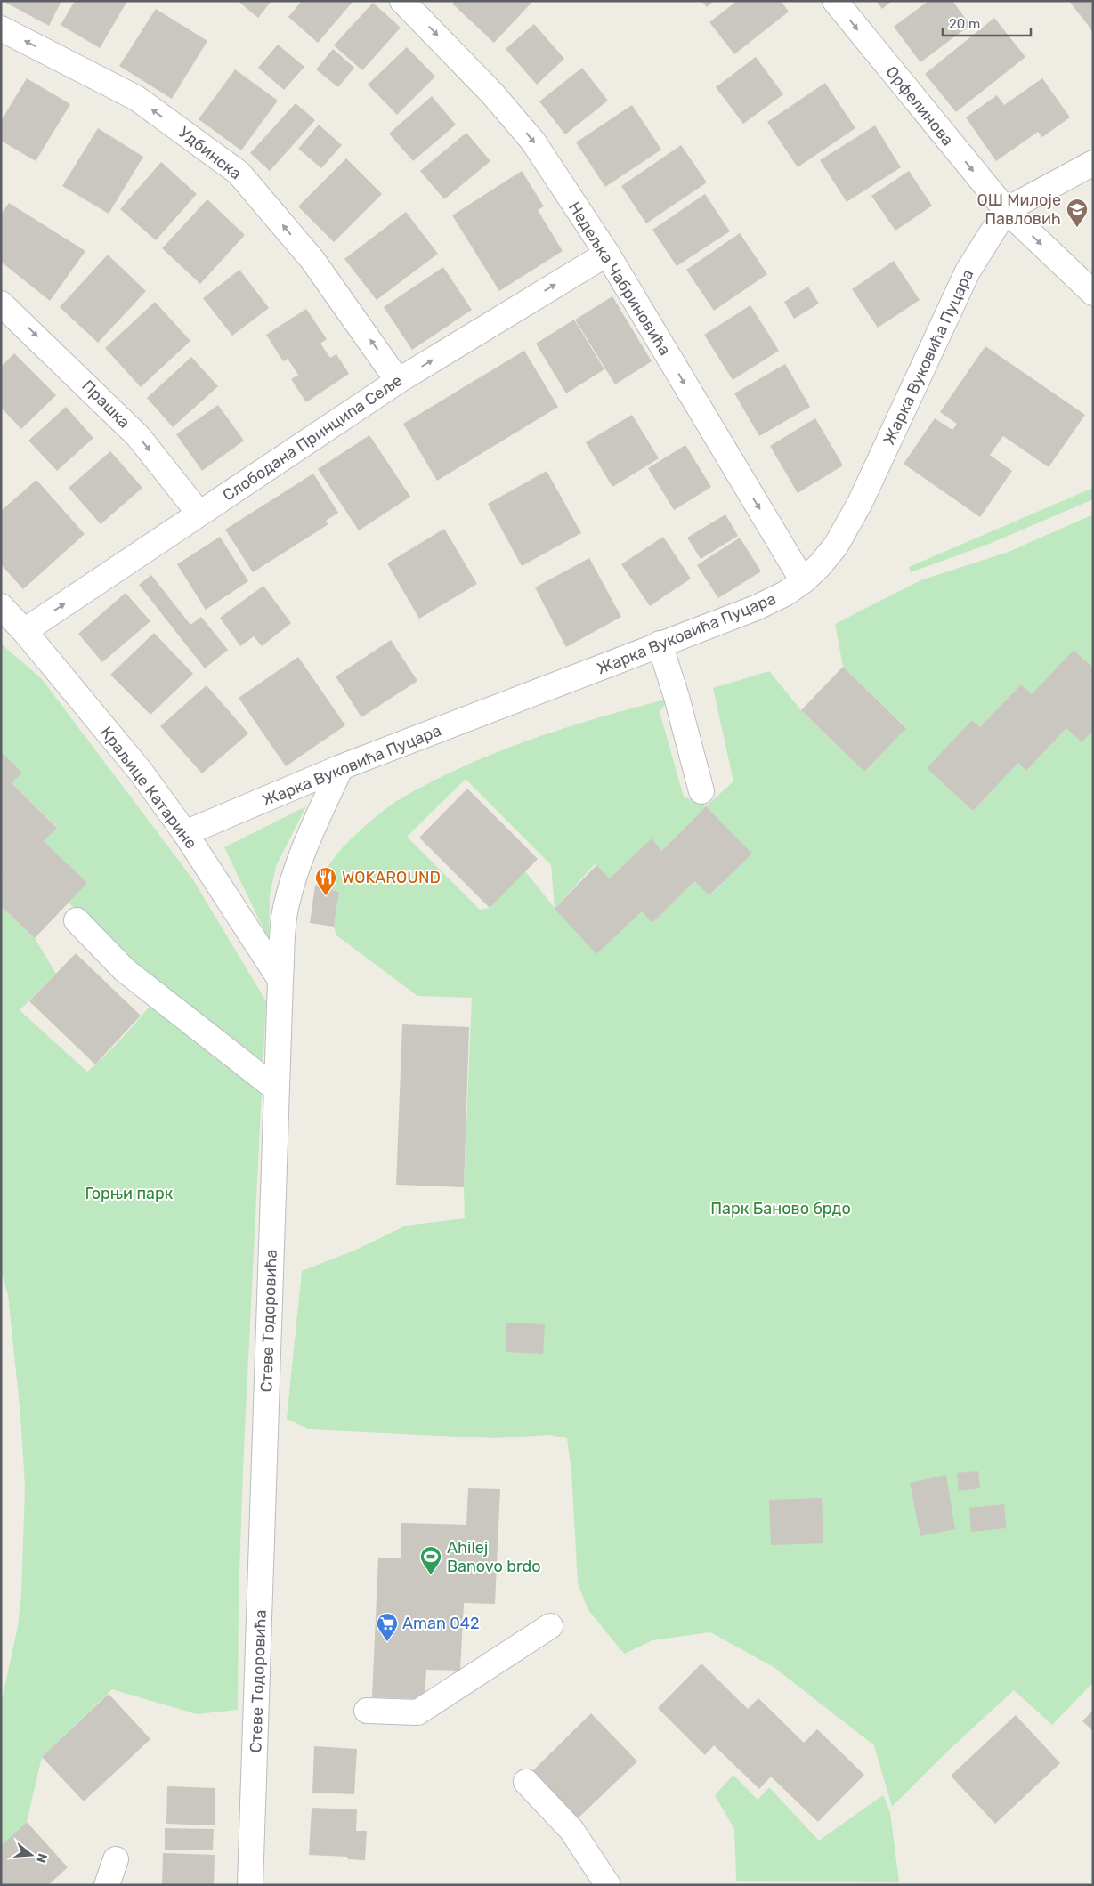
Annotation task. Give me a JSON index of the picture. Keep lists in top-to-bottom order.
{
  "streets": {
    "street": [
      "Орфелинова",
      "Удбинска",
      "Недељка Чабриновића",
      "Жарка Вуковића Пуцара",
      "Прашка",
      "Слободана Принципа Сеље",
      "Краљице Катарине",
      "Стеве Тодоровића"
    ]
  },
  "crossings": [
    ["Орфелинова", "Жарка Вуковића Пуцара"],
    ["Удбинска", "Слободана Принципа Сеље"],
    ["Недељка Чабриновића", "Жарка Вуковића Пуцара"],
    ["Недељка Чабриновића", "Слободана Принципа Сеље"],
    ["Жарка Вуковића Пуцара", "Краљице Катарине"],
    ["Жарка Вуковића Пуцара", "Стеве Тодоровића"],
    ["Прашка", "Слободана Принципа Сеље"],
    ["Слободана Принципа Сеље", "Краљице Катарине"],
    ["Краљице Катарине", "Стеве Тодоровића"]
  ],
  "one_way": [
    "Орфелинова",
    "Удбинска",
    "Недељка Чабриновића",
    "Прашка",
    "Слободана Принципа Сеље"
  ],
  "parks": ["Горњи парк", "Парк Баново брдо"],
  "places": {
    "school or university": ["ОШ Милоје Павловић"],
    "restaurant": ["WOKAROUND"],
    "sports": ["Ahilej Banovo brdo"],
    "supermarket": ["Aman 042"]
  },
  "scale_bar": "20 m",
  "north": "right"
}
